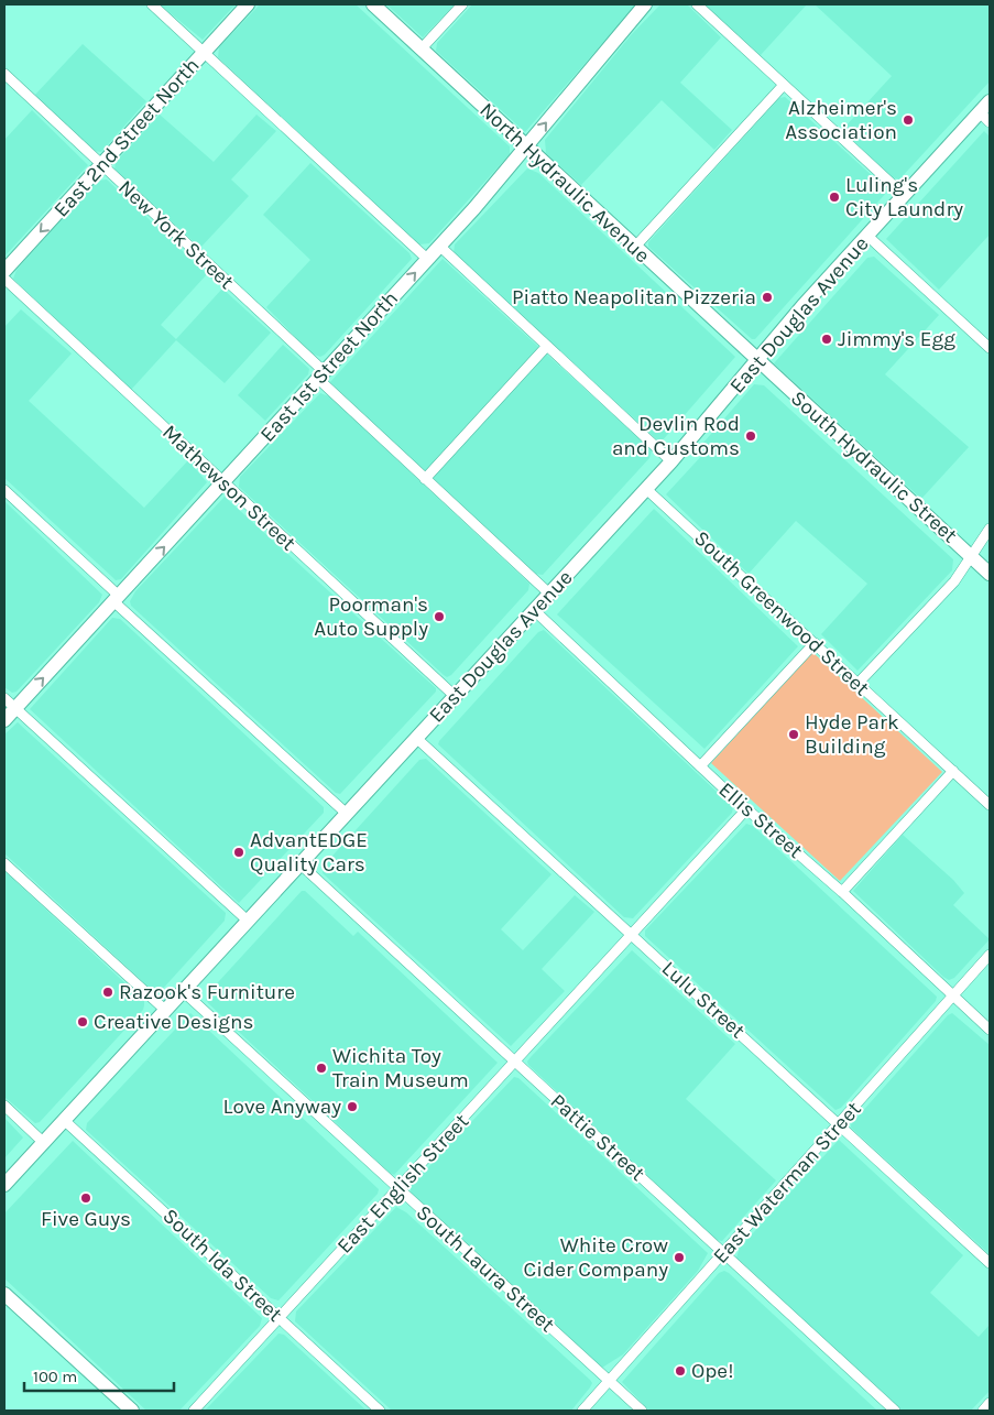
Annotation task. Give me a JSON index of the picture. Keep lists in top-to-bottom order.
{
  "streets": {
    "street": [
      "East 2nd Street North",
      "North Hydraulic Avenue",
      "New York Street",
      "East Douglas Avenue",
      "East 1st Street North",
      "South Hydraulic Street",
      "Mathewson Street",
      "South Greenwood Street",
      "Ellis Street",
      "Lulu Street",
      "Pattie Street",
      "East Waterman Street",
      "East English Street",
      "South Ida Street",
      "South Laura Street"
    ]
  },
  "crossings": [
    ["East 2nd Street North", "New York Street"],
    ["North Hydraulic Avenue", "East Douglas Avenue"],
    ["North Hydraulic Avenue", "East 1st Street North"],
    ["North Hydraulic Avenue", "South Hydraulic Street"],
    ["New York Street", "East Douglas Avenue"],
    ["New York Street", "East 1st Street North"],
    ["East Douglas Avenue", "South Hydraulic Street"],
    ["East Douglas Avenue", "Mathewson Street"],
    ["East Douglas Avenue", "South Greenwood Street"],
    ["East Douglas Avenue", "Ellis Street"],
    ["East Douglas Avenue", "Lulu Street"],
    ["East Douglas Avenue", "Pattie Street"],
    ["East Douglas Avenue", "South Ida Street"],
    ["East Douglas Avenue", "South Laura Street"],
    ["East 1st Street North", "Mathewson Street"],
    ["Ellis Street", "East Waterman Street"],
    ["Ellis Street", "East English Street"],
    ["Lulu Street", "East Waterman Street"],
    ["Lulu Street", "East English Street"],
    ["Pattie Street", "East Waterman Street"],
    ["Pattie Street", "East English Street"],
    ["East Waterman Street", "South Laura Street"],
    ["East English Street", "South Ida Street"],
    ["East English Street", "South Laura Street"]
  ],
  "one_way": ["East 2nd Street North", "East 1st Street North"],
  "places": [
    "Alzheimer's Association",
    "Luling's City Laundry",
    "Piatto Neapolitan Pizzeria",
    "Jimmy's Egg",
    "Devlin Rod and Customs",
    "Poorman's Auto Supply",
    "Hyde Park Building",
    "AdvantEDGE Quality Cars",
    "Razook's Furniture",
    "Creative Designs",
    "Wichita Toy Train Museum",
    "Love Anyway",
    "Five Guys",
    "White Crow Cider Company",
    "Ope!"
  ],
  "scale_bar": "100 m"
}
